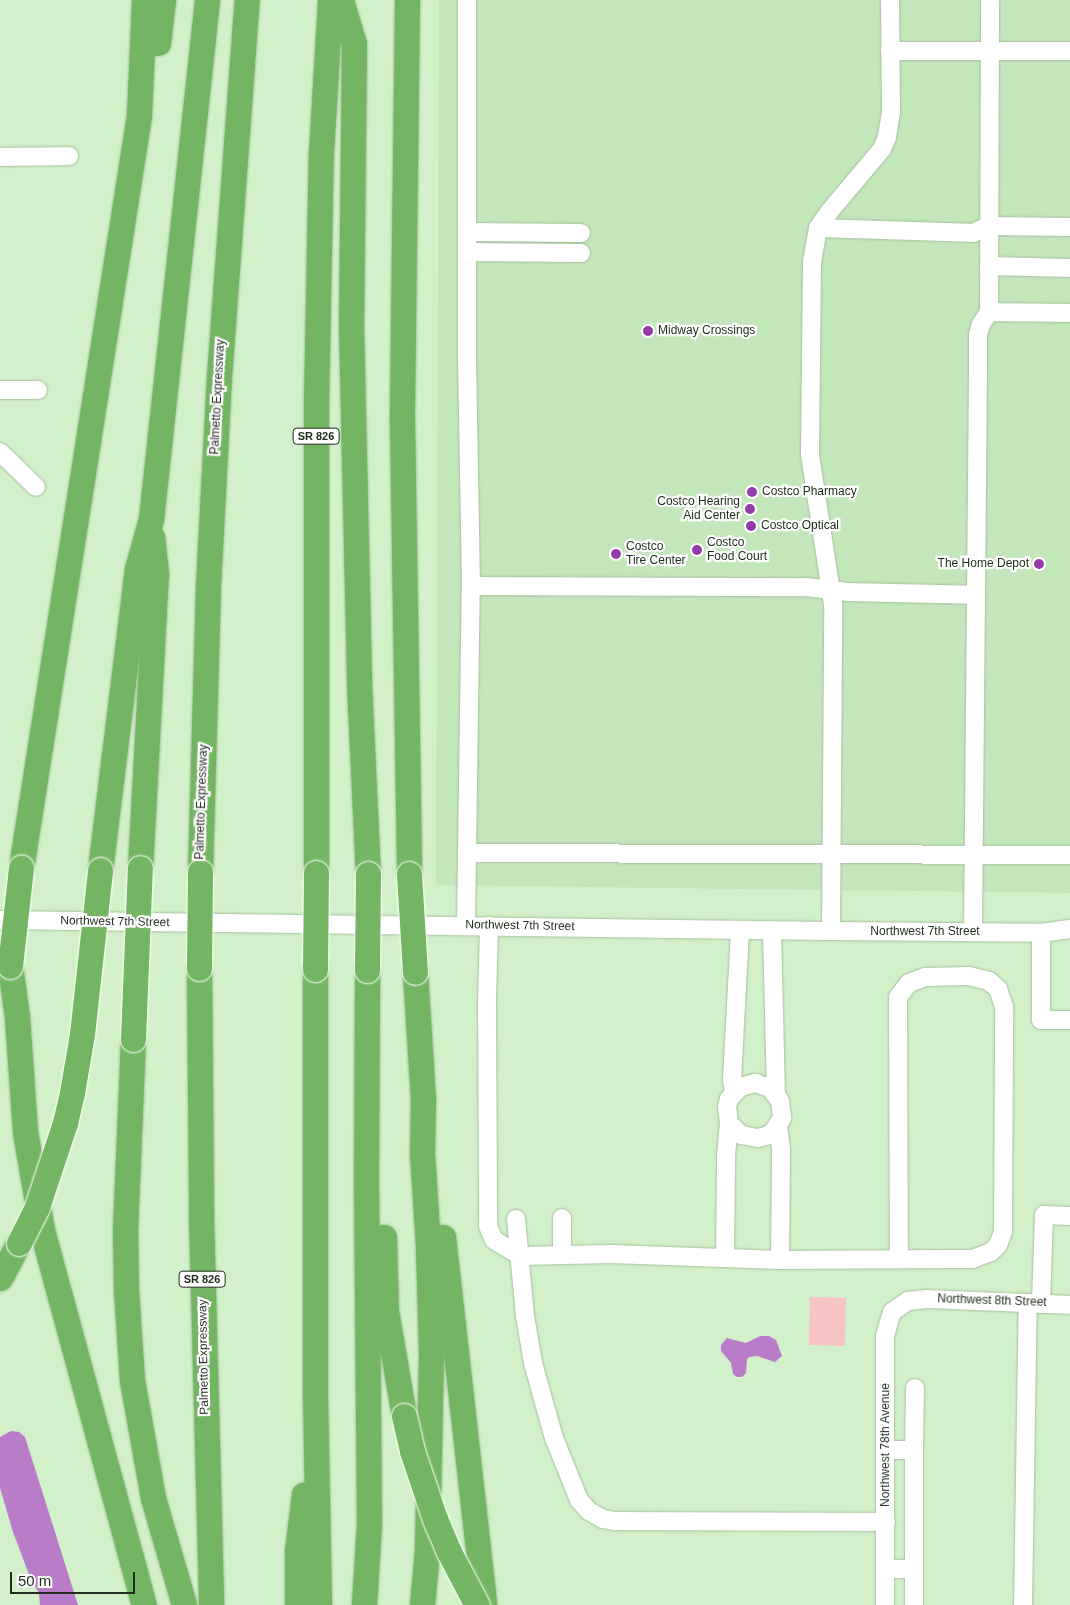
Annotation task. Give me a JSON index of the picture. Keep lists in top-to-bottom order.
{
  "streets": {
    "highway": ["Palmetto Expressway", "SR 826"],
    "street": ["Northwest 7th Street", "Northwest 8th Street", "Northwest 78th Avenue"]
  },
  "crossings": [
    ["Northwest 8th Street", "Northwest 78th Avenue"]
  ],
  "places": [
    "Midway Crossings",
    "Costco Pharmacy",
    "Costco Hearing Aid Center",
    "Costco Optical",
    "Costco Food Court",
    "Costco Tire Center",
    "The Home Depot"
  ],
  "scale_bar": "50 m"
}
